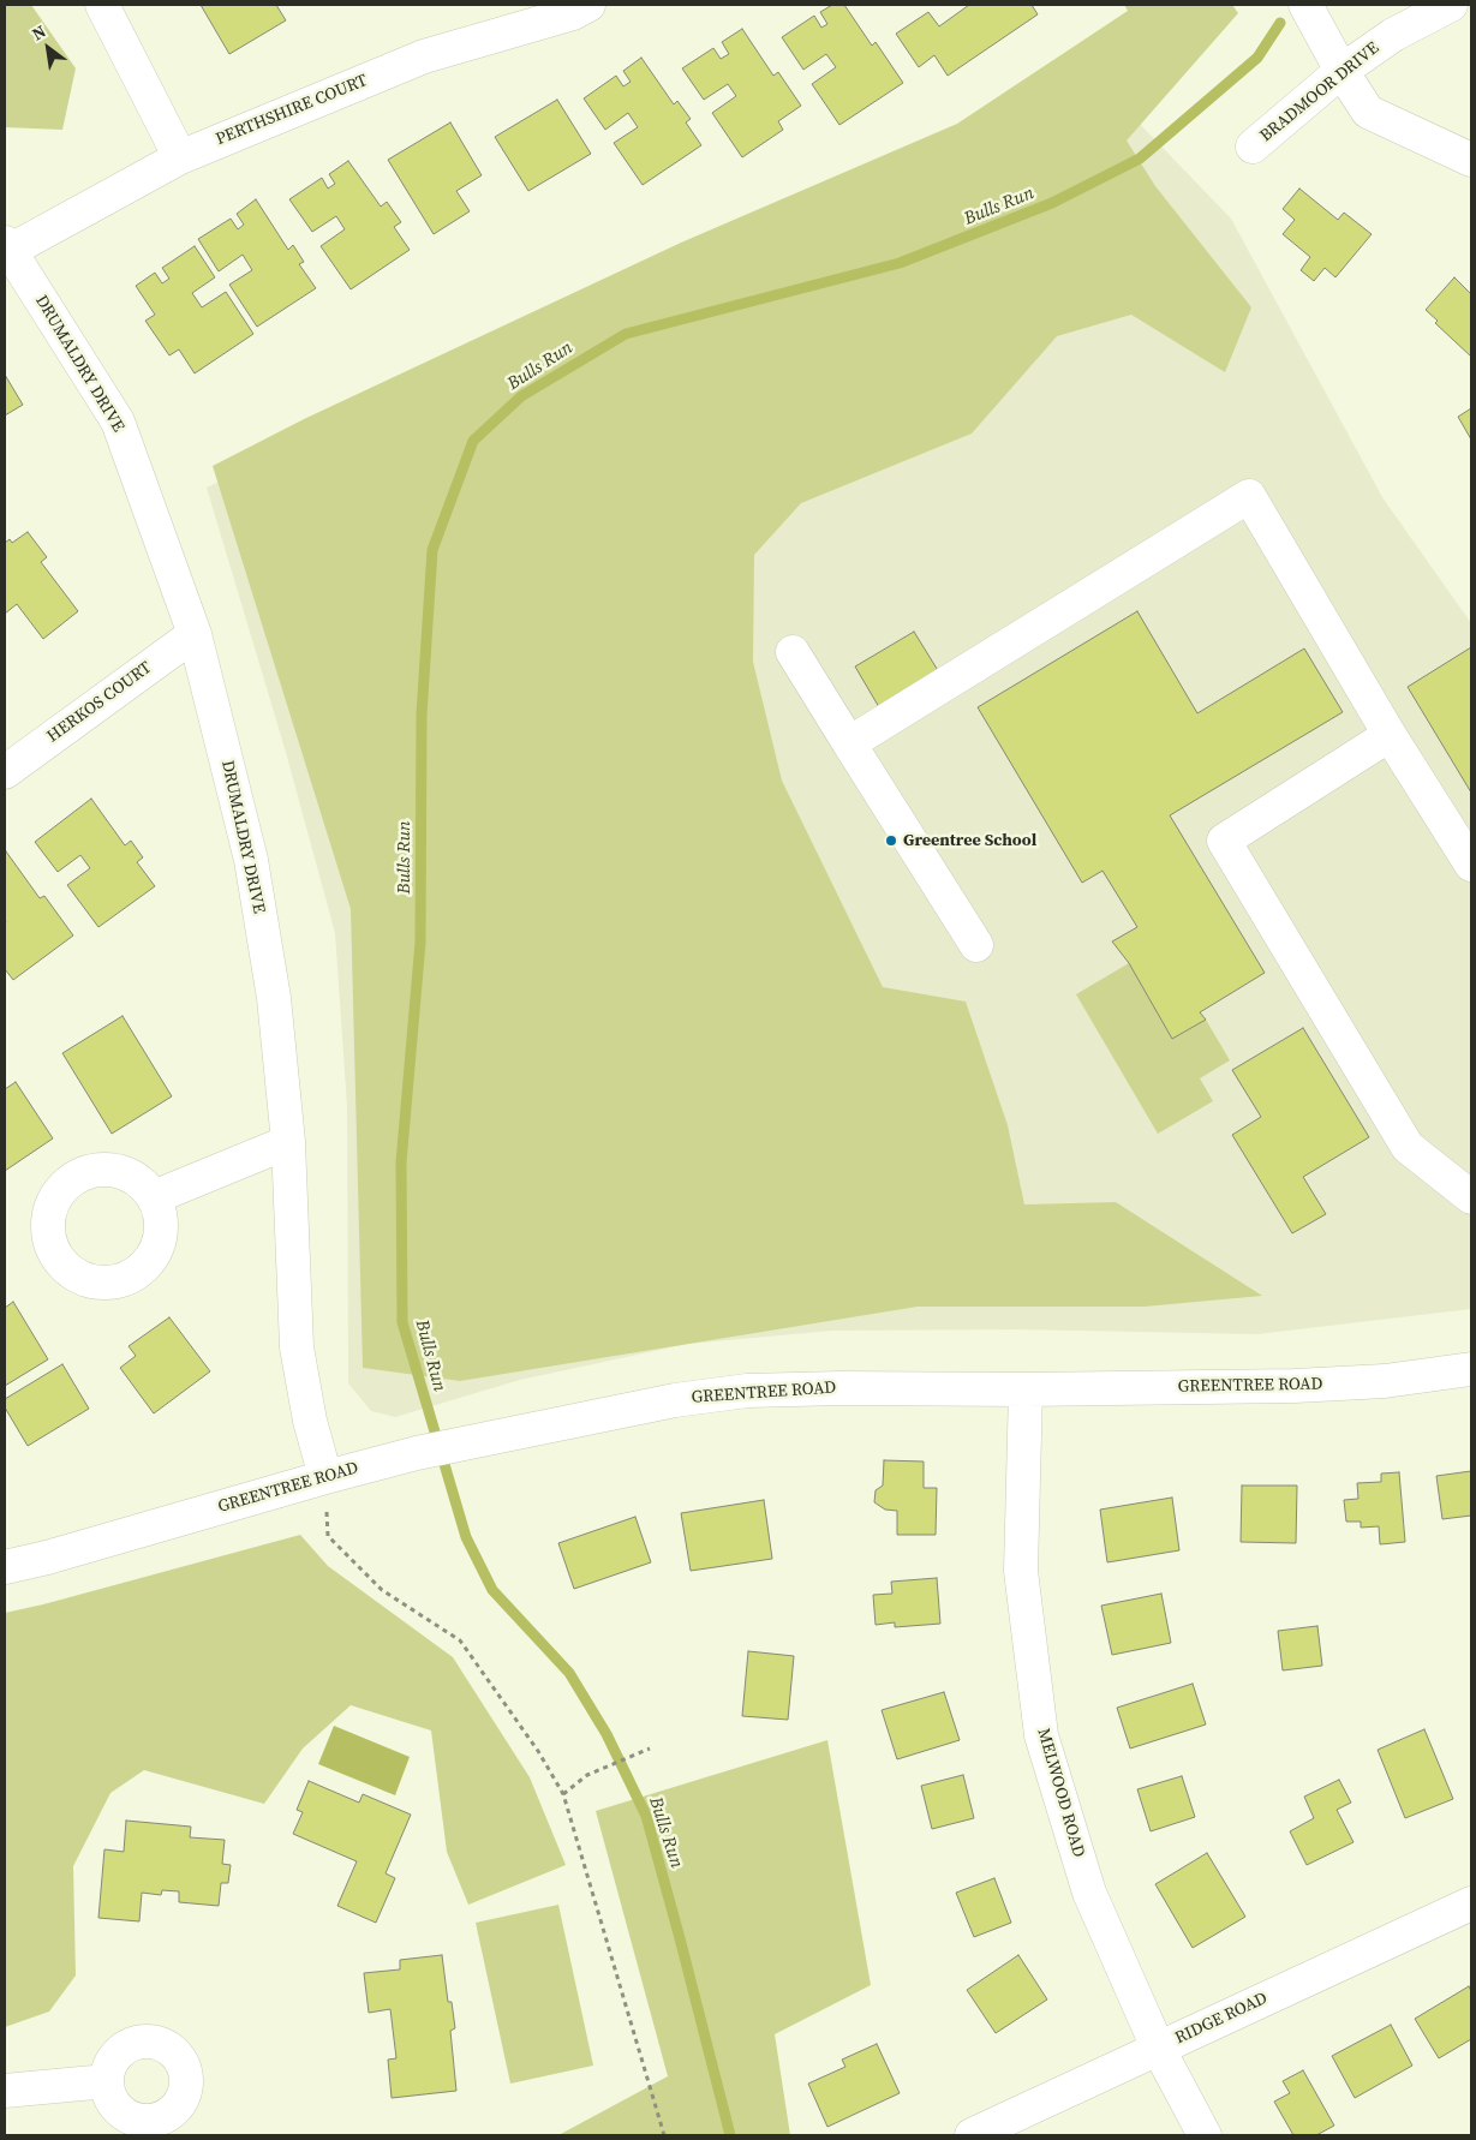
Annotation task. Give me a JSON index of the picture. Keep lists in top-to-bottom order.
{
  "streets": {
    "street": [
      "BRADMOOR DRIVE",
      "PERTHSHIRE COURT",
      "DRUMALDRY DRIVE",
      "HERKOS COURT",
      "GREENTREE ROAD",
      "MELWOOD ROAD",
      "RIDGE ROAD"
    ]
  },
  "crossings": [
    ["PERTHSHIRE COURT", "DRUMALDRY DRIVE"],
    ["DRUMALDRY DRIVE", "HERKOS COURT"],
    ["DRUMALDRY DRIVE", "GREENTREE ROAD"],
    ["GREENTREE ROAD", "MELWOOD ROAD"],
    ["MELWOOD ROAD", "RIDGE ROAD"]
  ],
  "water": ["Bulls Run"],
  "places": ["Greentree School"],
  "north": "top left"
}
